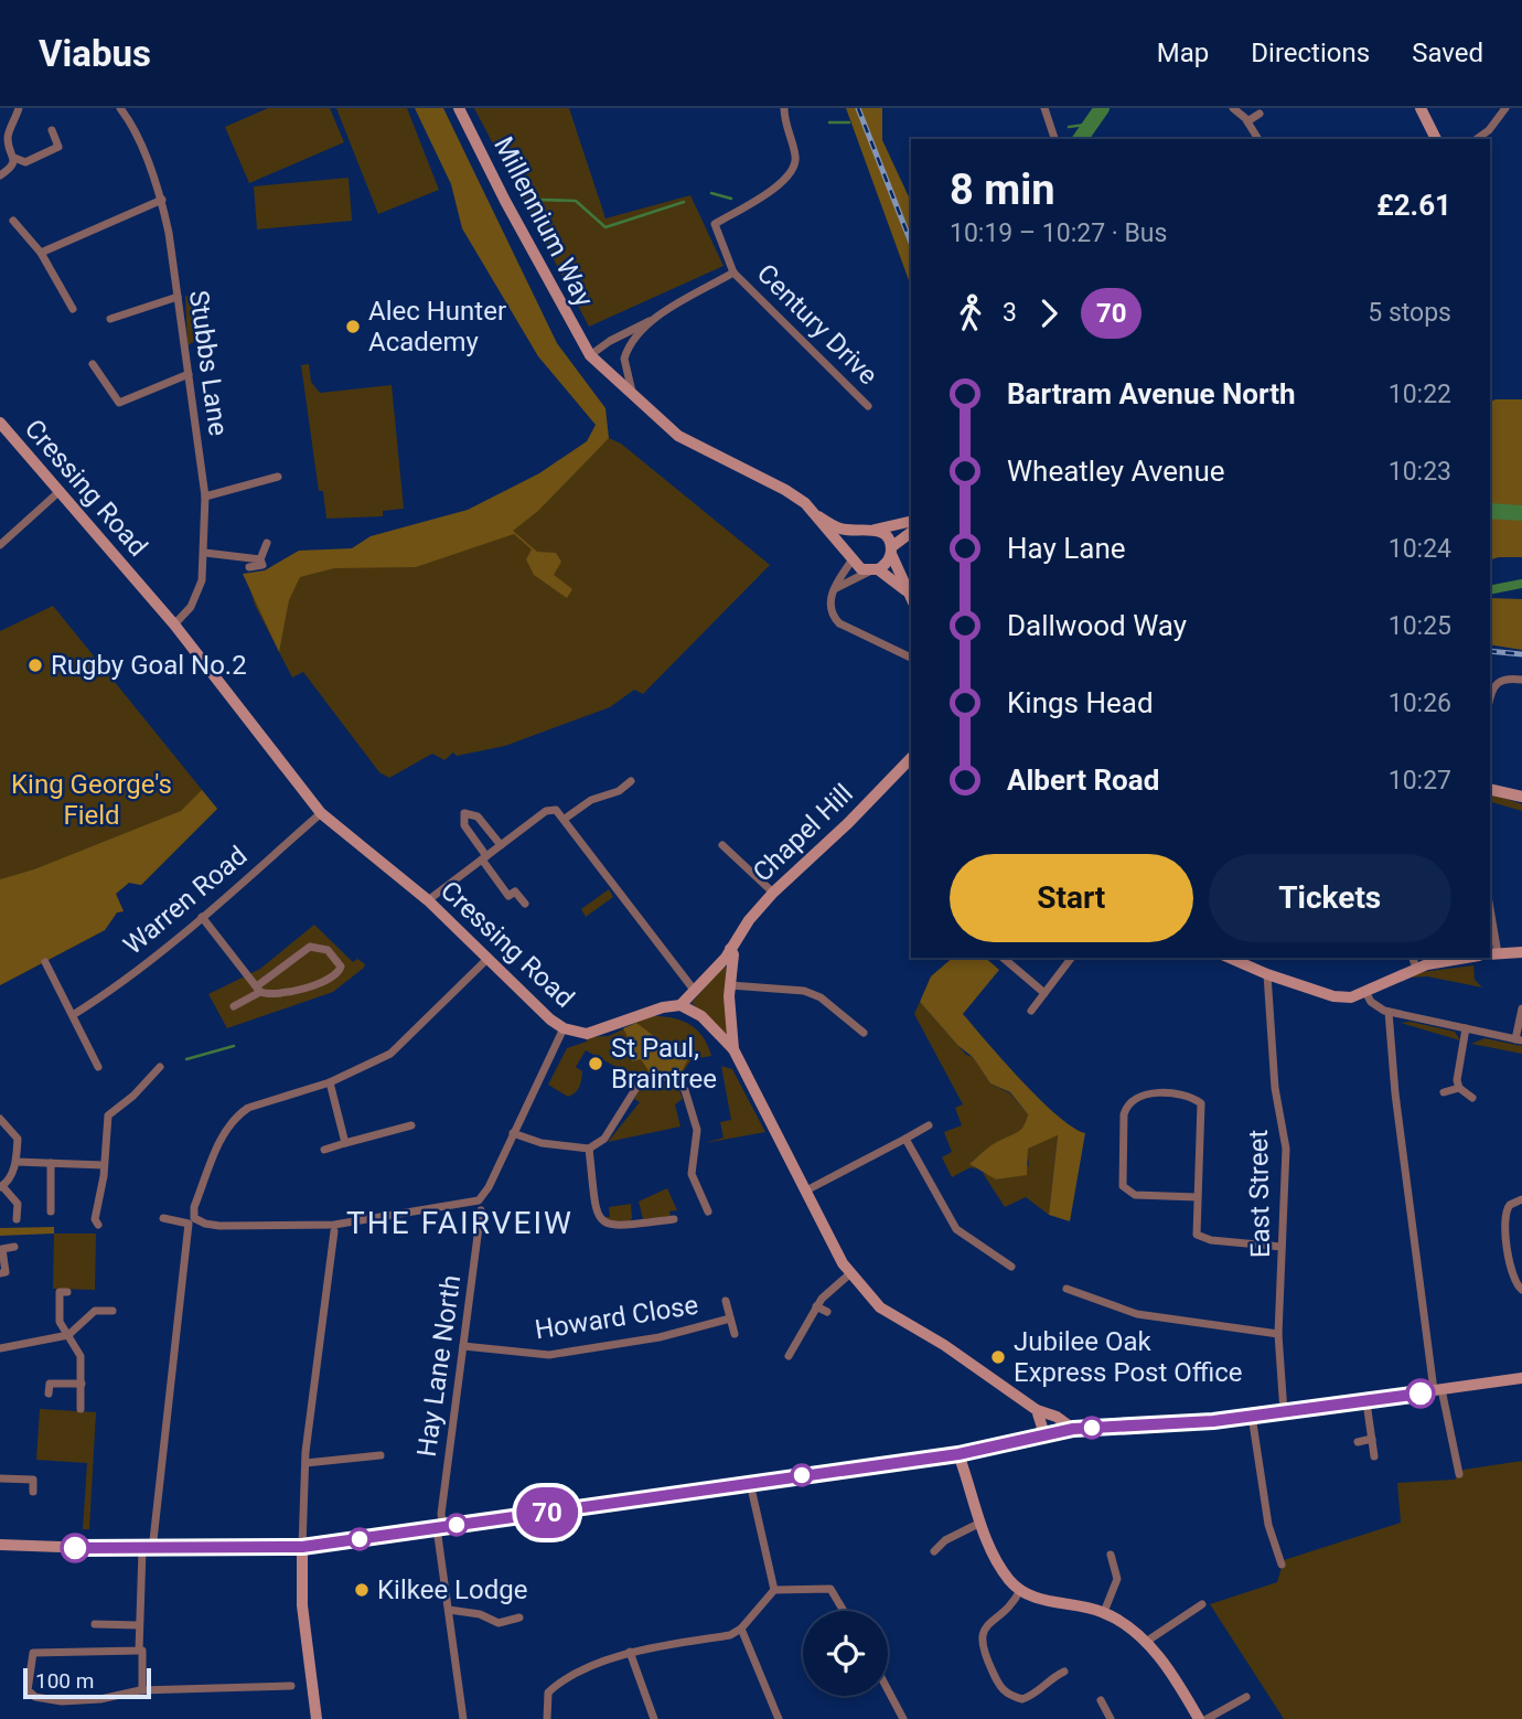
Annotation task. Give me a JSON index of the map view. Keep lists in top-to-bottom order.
{
  "streets": {
    "street": [
      "Millennium Way",
      "Century Drive",
      "Stubbs Lane",
      "Cressing Road",
      "Chapel Hill",
      "Warren Road",
      "East Street",
      "Howard Close",
      "Hay Lane North"
    ]
  },
  "crossings": [
    ["Millennium Way", "Century Drive"],
    ["Stubbs Lane", "Cressing Road"],
    ["Cressing Road", "Chapel Hill"],
    ["Cressing Road", "Warren Road"],
    ["Howard Close", "Hay Lane North"]
  ],
  "districts": ["THE FAIRVEIW"],
  "parks": ["King George's Field"],
  "places": [
    "Alec Hunter Academy",
    "Rugby Goal No.2",
    "St Paul, Braintree",
    "Jubilee Oak Express Post Office",
    "Kilkee Lodge"
  ],
  "lines": ["bus line 70"],
  "scale_bar": "100 m",
  "page": {
    "header": "Viabus",
    "nav": ["Map", "Directions", "Saved"],
    "on_map": "70",
    "heading": ["8 min", "10:19 – 10:27 · Bus", "£2.61"],
    "legs": ["3", "70", "5 stops"],
    "list": [
      {
        "name": "Bartram Avenue North",
        "value": "10:22"
      },
      {
        "name": "Wheatley Avenue",
        "value": "10:23"
      },
      {
        "name": "Hay Lane",
        "value": "10:24"
      },
      {
        "name": "Dallwood Way",
        "value": "10:25"
      },
      {
        "name": "Kings Head",
        "value": "10:26"
      },
      {
        "name": "Albert Road",
        "value": "10:27"
      }
    ],
    "buttons": ["Start", "Tickets"],
    "scale": "100 m"
  }
}
